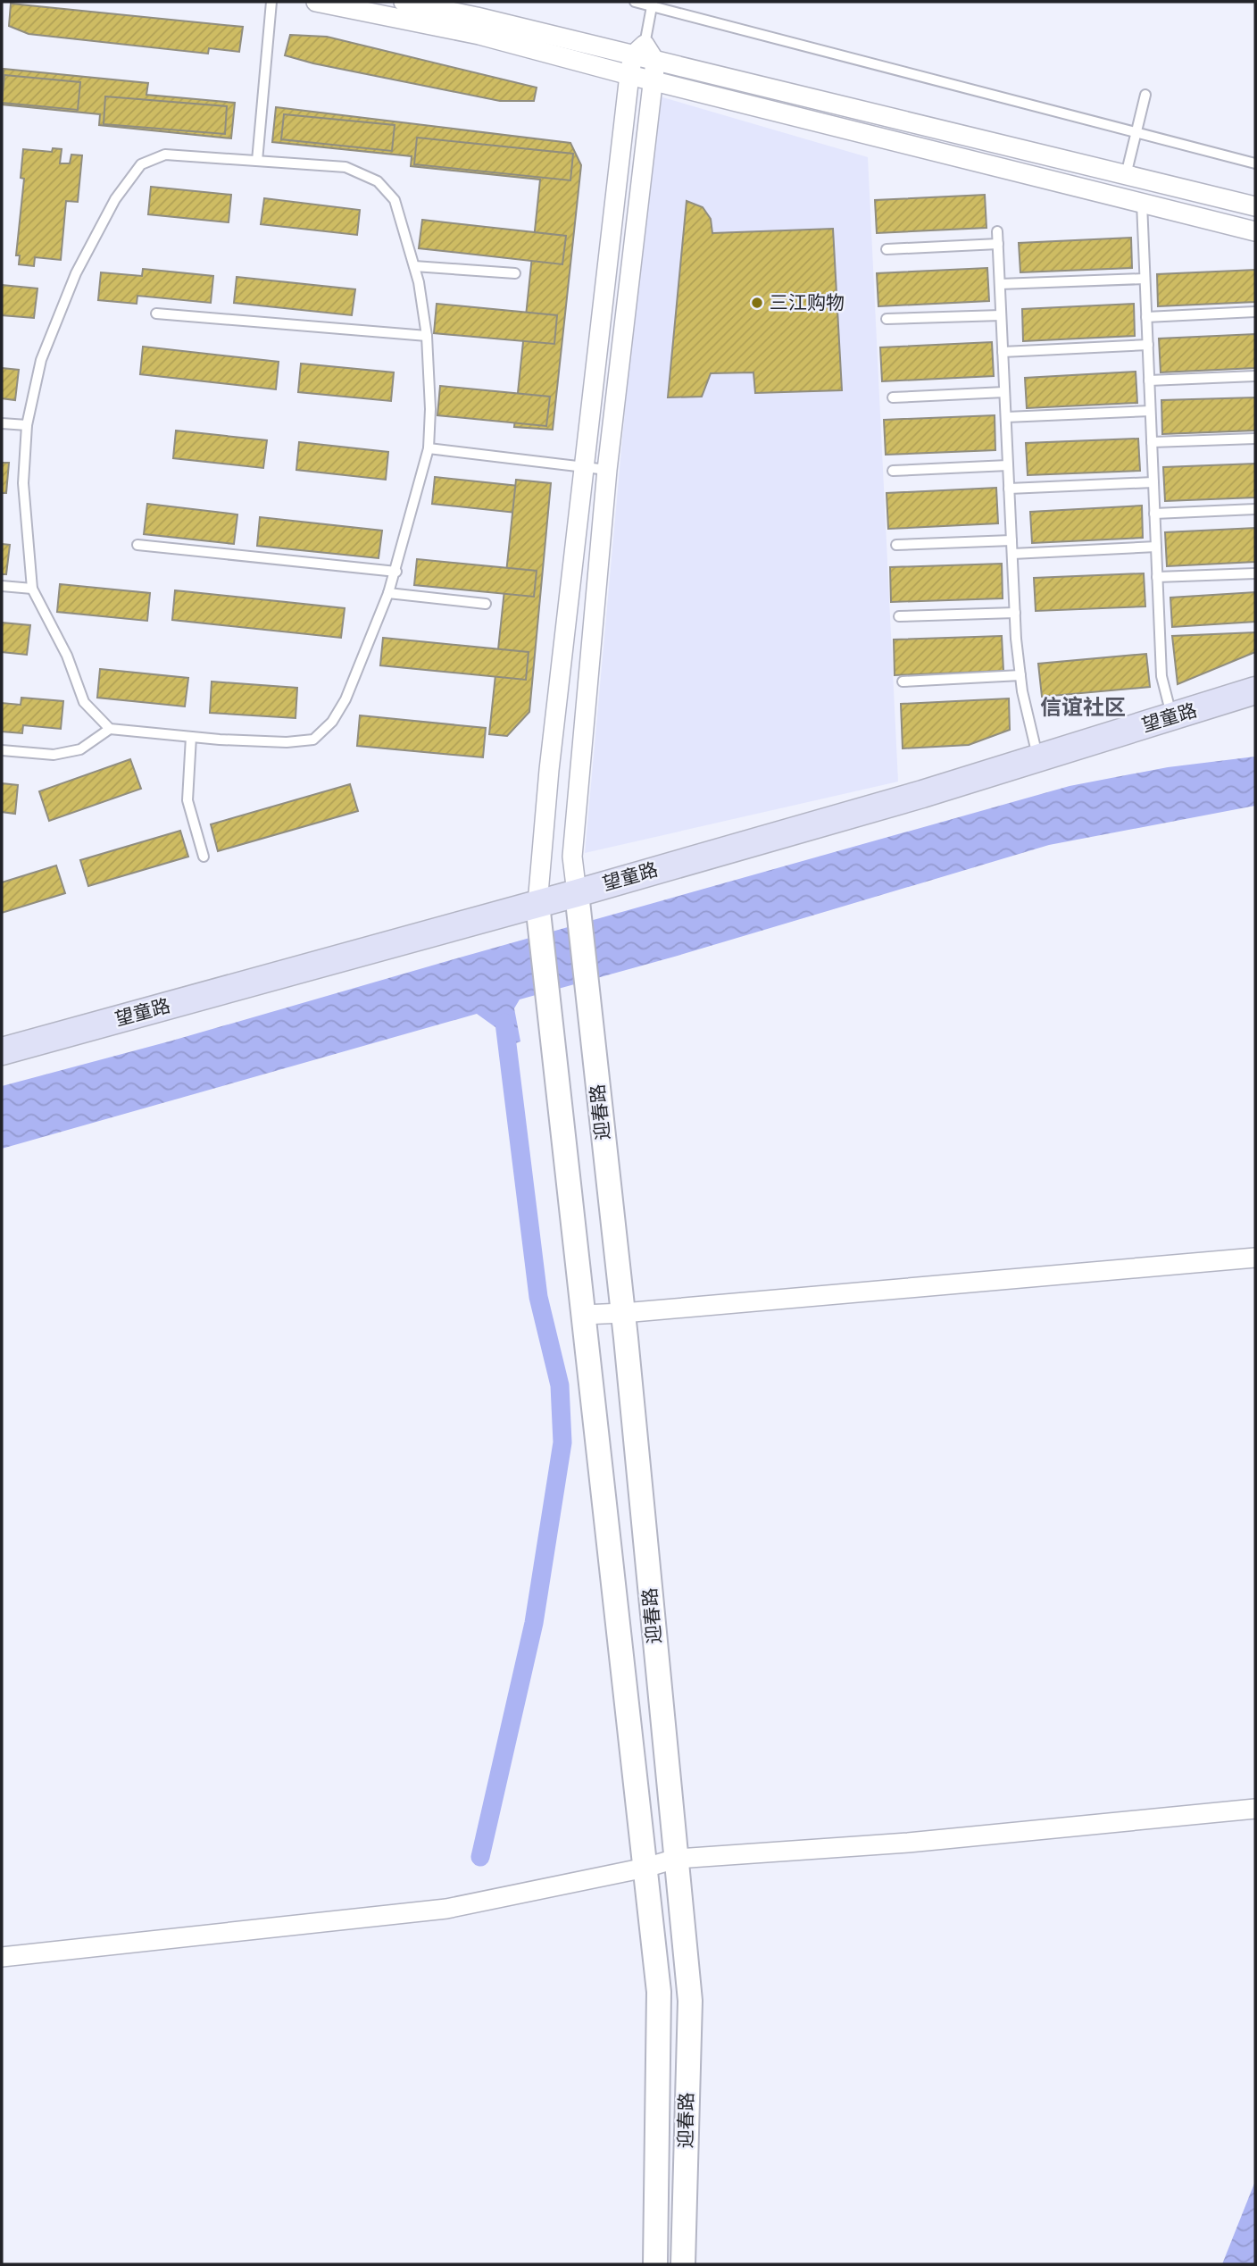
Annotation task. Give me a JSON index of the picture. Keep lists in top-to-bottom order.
{
  "streets": {
    "main road": ["望童路"],
    "street": ["迎春路"]
  },
  "crossings": [
    ["望童路", "迎春路"]
  ],
  "districts": ["信谊社区"],
  "places": ["三江购物"]
}
